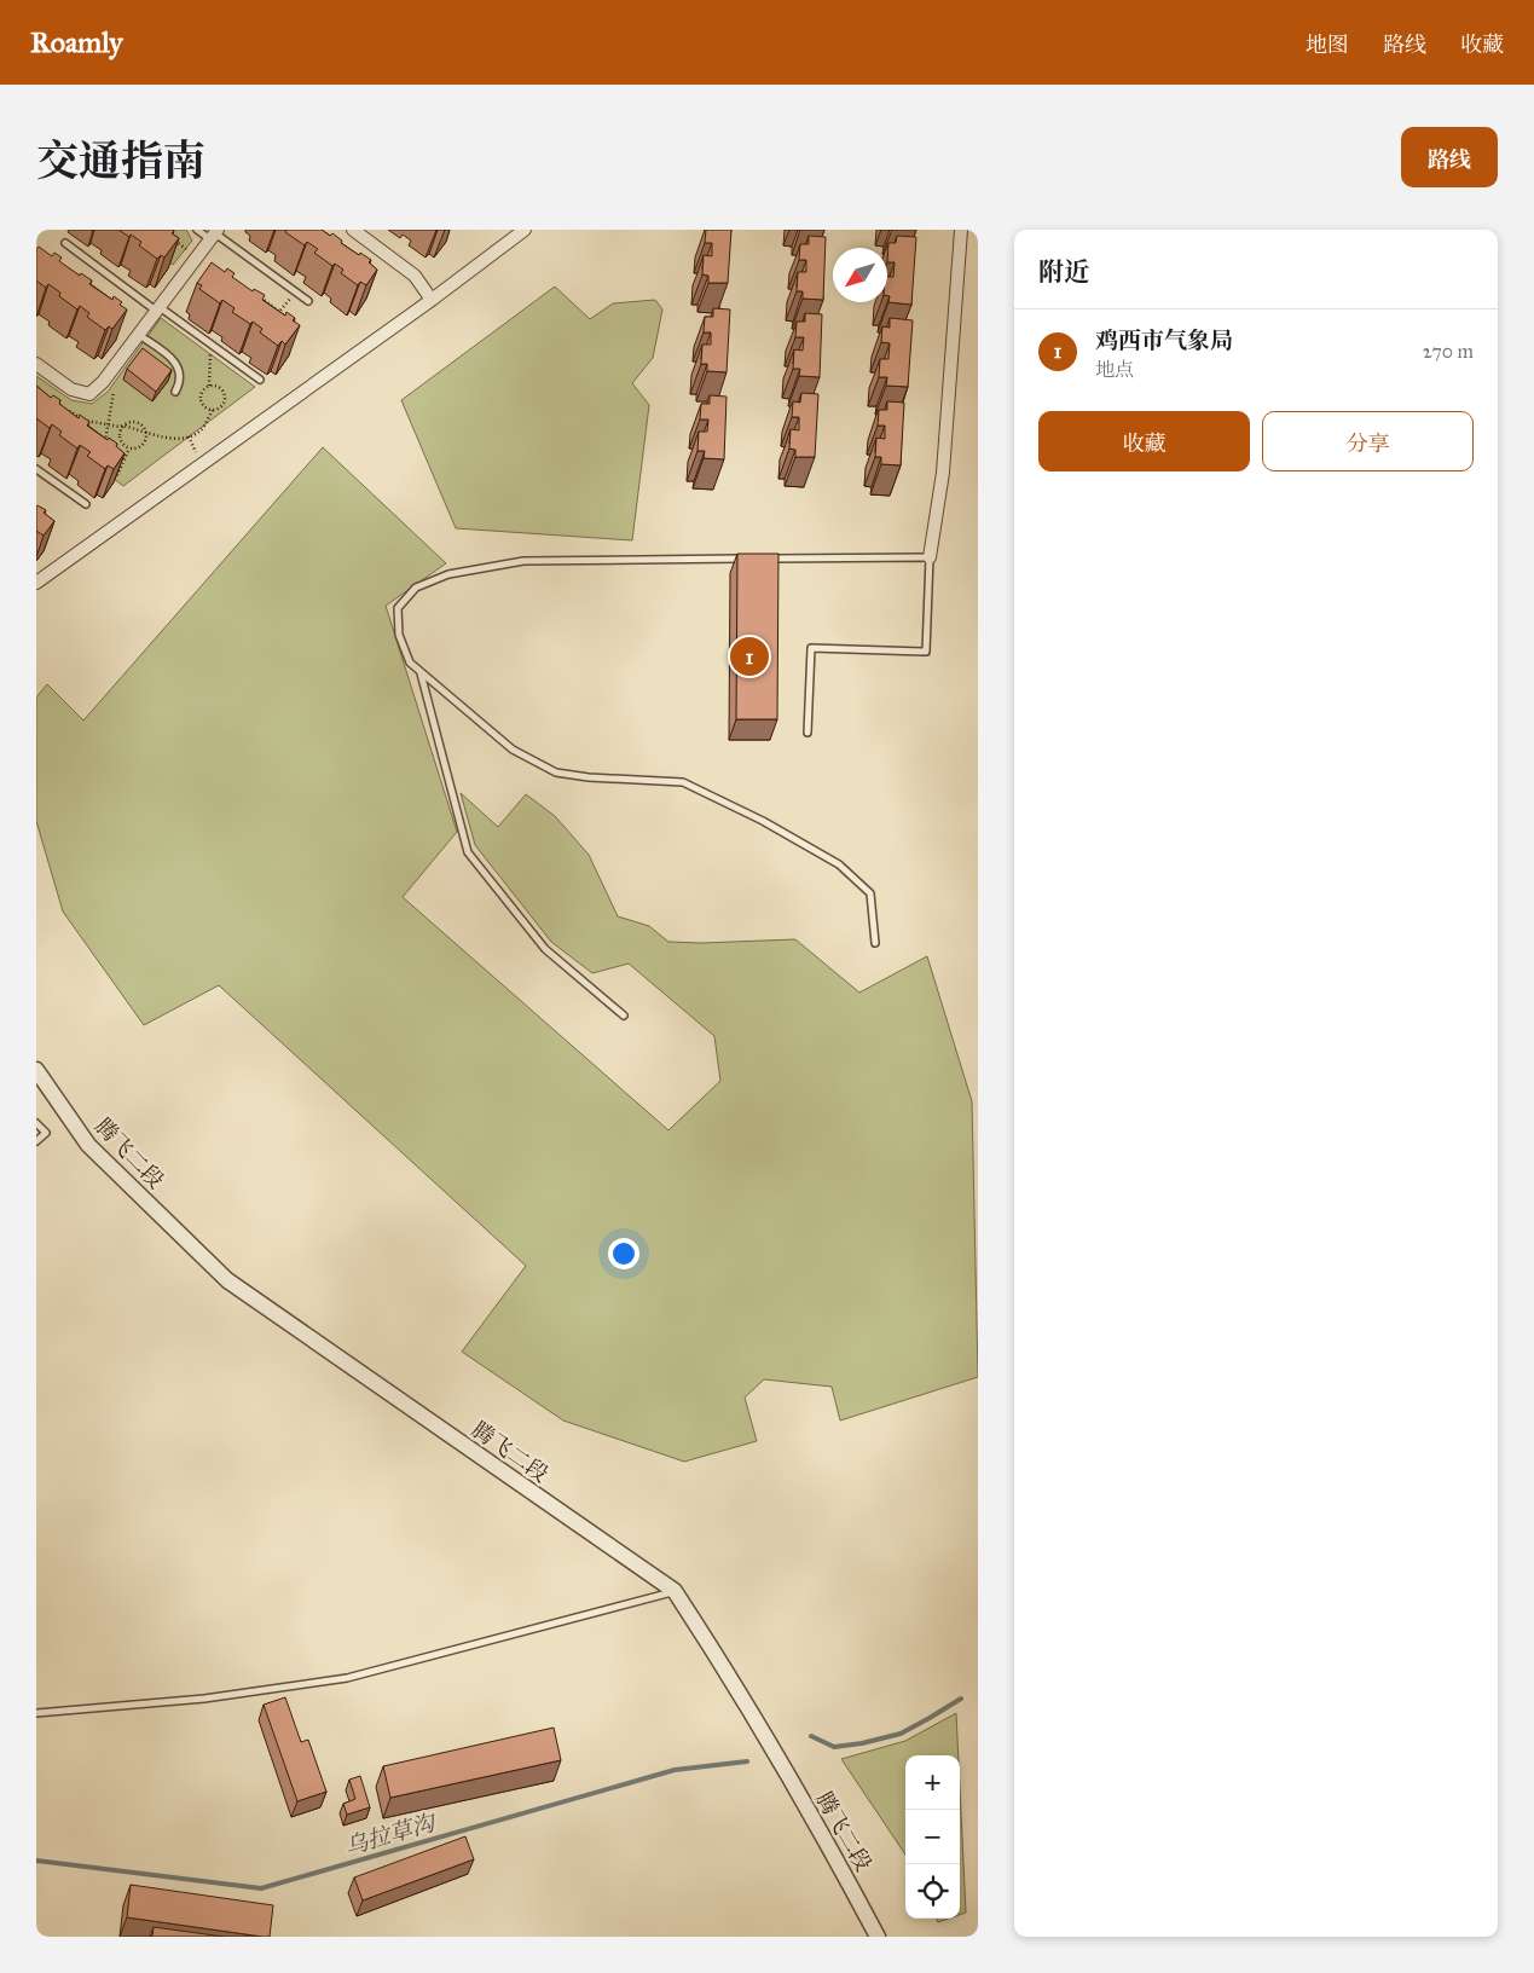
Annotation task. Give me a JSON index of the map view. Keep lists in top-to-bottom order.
{
  "streets": {
    "street": ["腾飞二段"]
  },
  "water": ["乌拉草沟"],
  "north": "bottom left",
  "page": {
    "header": "Roamly",
    "nav": ["地图", "路线", "收藏"],
    "title": "交通指南",
    "buttons": [
      "路线",
      ["收藏", "分享"]
    ],
    "heading": "附近",
    "list": [
      {
        "mark": "1",
        "name": "鸡西市气象局",
        "note": "地点",
        "value": "270 m"
      }
    ],
    "pins": "1",
    "map_buttons": ["+", "−"]
  }
}
